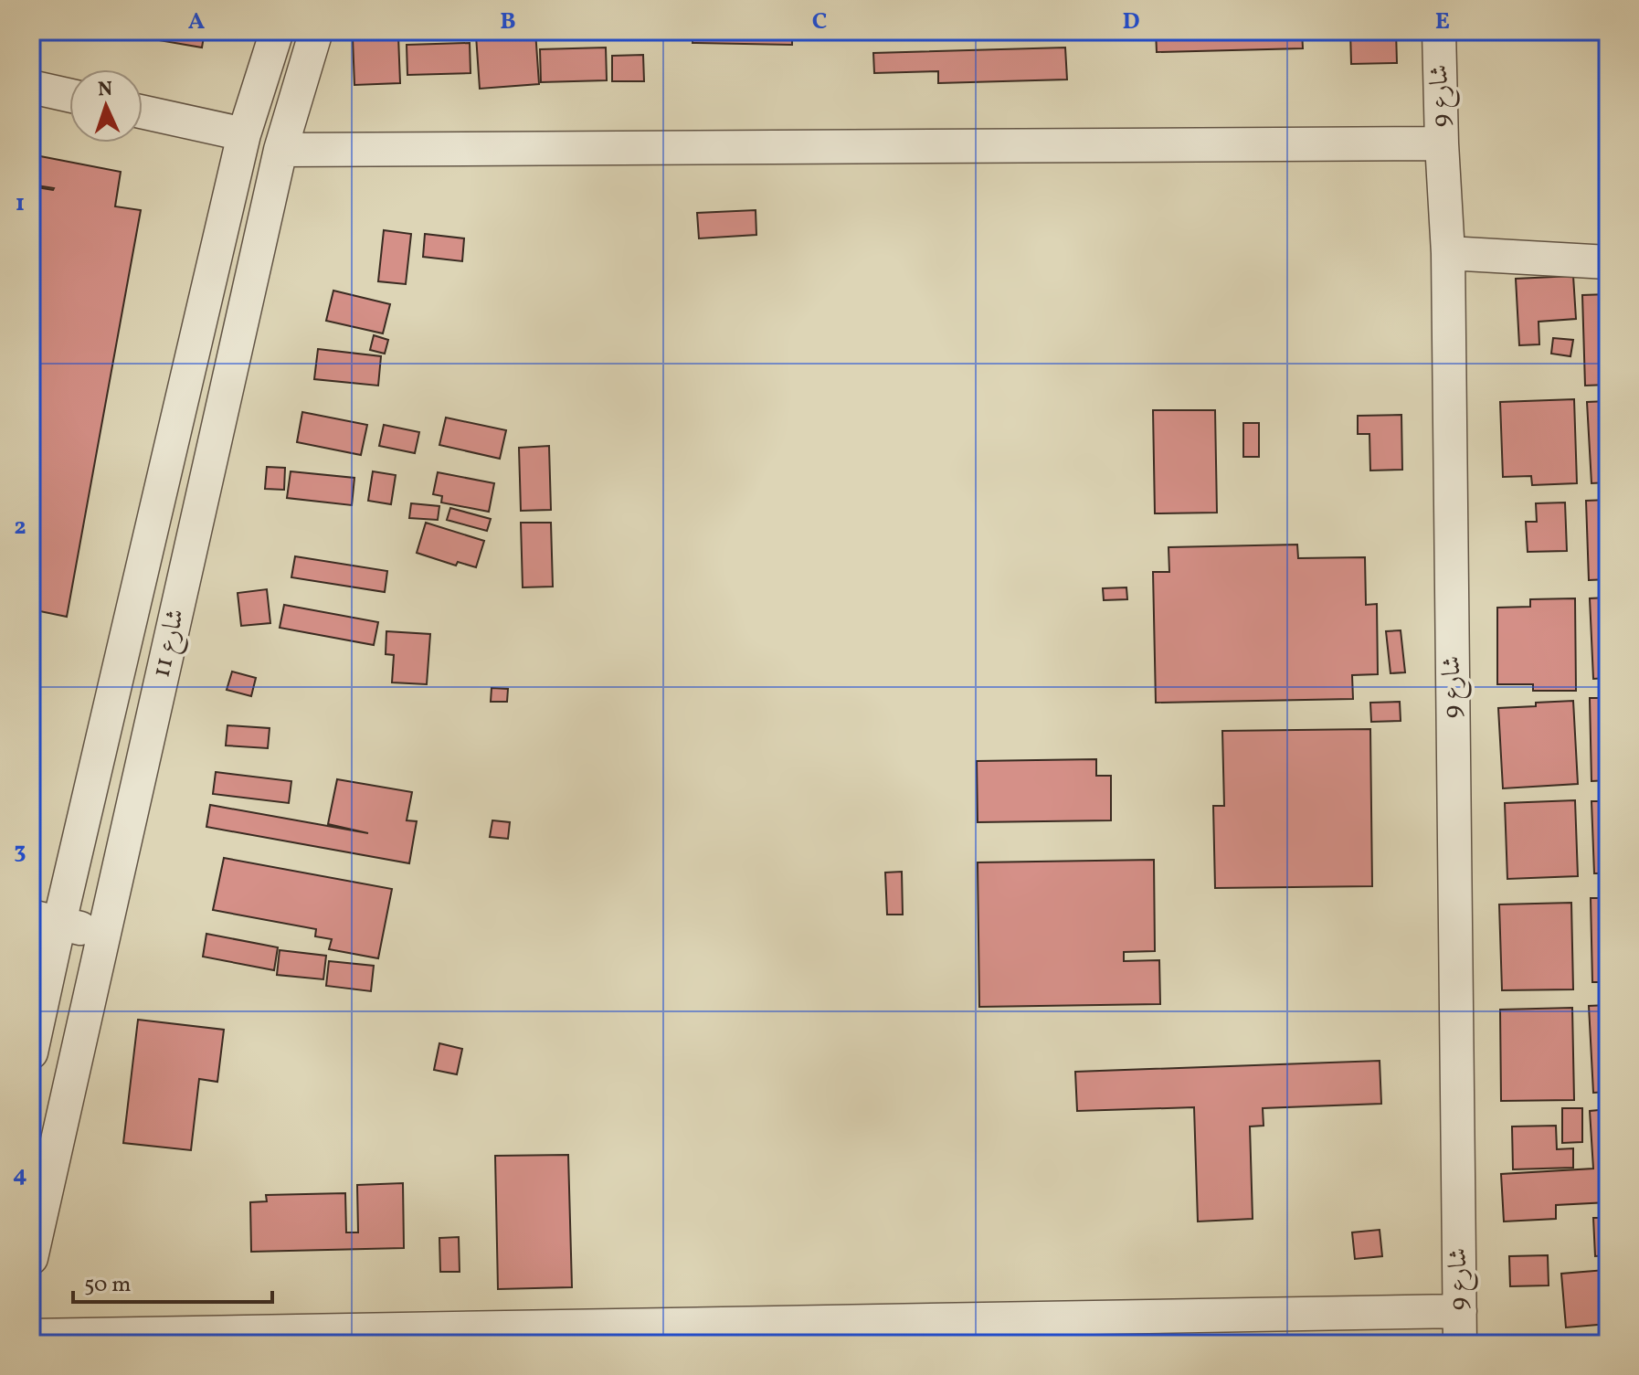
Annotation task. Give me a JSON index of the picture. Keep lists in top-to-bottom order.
{
  "streets": {
    "street": ["شارع 9", "شارع 11"]
  },
  "scale_bar": "50 m",
  "north": "top",
  "grid": {
    "columns": [
      "A",
      "B",
      "C",
      "D",
      "E"
    ],
    "rows": [
      "1",
      "2",
      "3",
      "4"
    ]
  }
}
